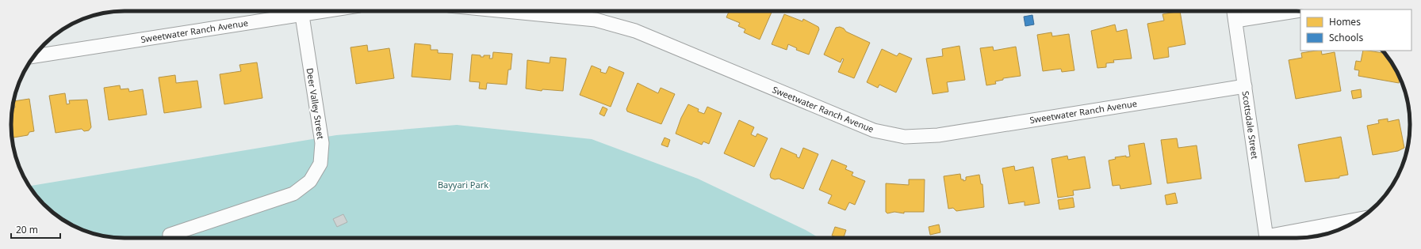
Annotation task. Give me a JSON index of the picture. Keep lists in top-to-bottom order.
{
  "streets": {
    "street": ["Sweetwater Ranch Avenue", "Deer Valley Street", "Scottsdale Street"]
  },
  "crossings": [
    ["Sweetwater Ranch Avenue", "Scottsdale Street"]
  ],
  "parks": ["Bayyari Park"],
  "legend": ["Homes", "Schools"],
  "scale_bar": "20 m"
}
